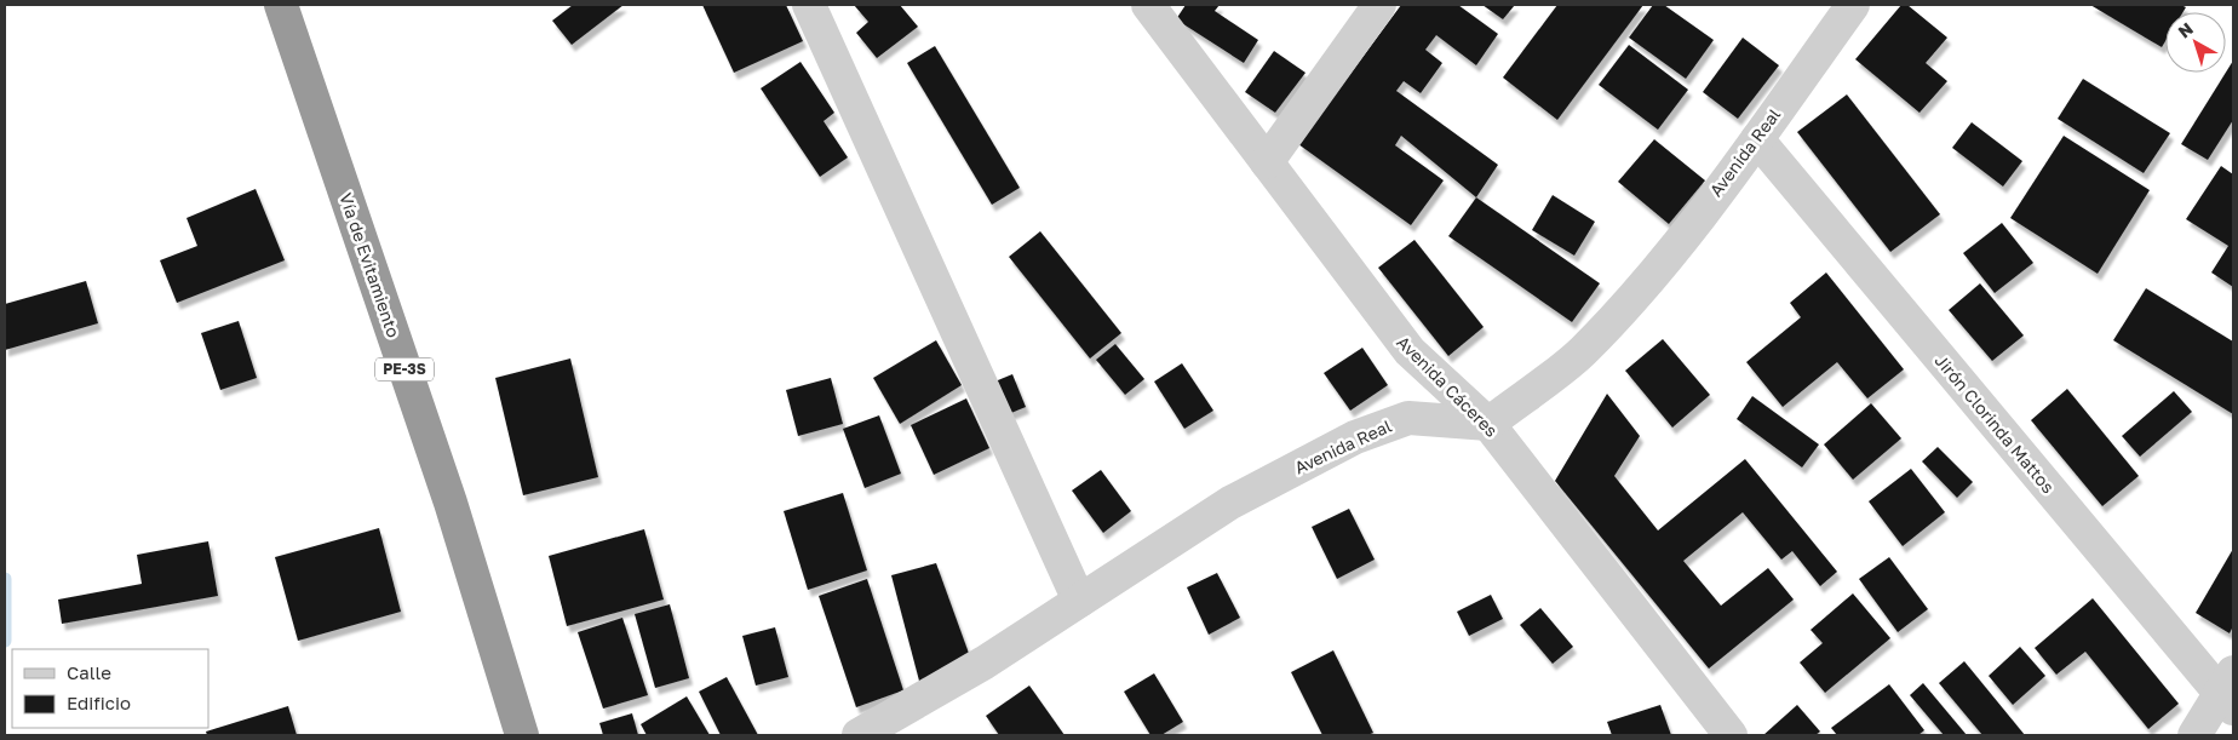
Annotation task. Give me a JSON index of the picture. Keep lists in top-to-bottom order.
{
  "streets": {
    "highway": ["Vía de Evitamiento", "PE-3S"],
    "street": ["Avenida Real", "Avenida Cáceres", "Jirón Clorinda Mattos"]
  },
  "crossings": [
    ["Avenida Real", "Avenida Cáceres"],
    ["Avenida Real", "Jirón Clorinda Mattos"]
  ],
  "legend": ["Calle", "Edificio"],
  "north": "top left"
}
